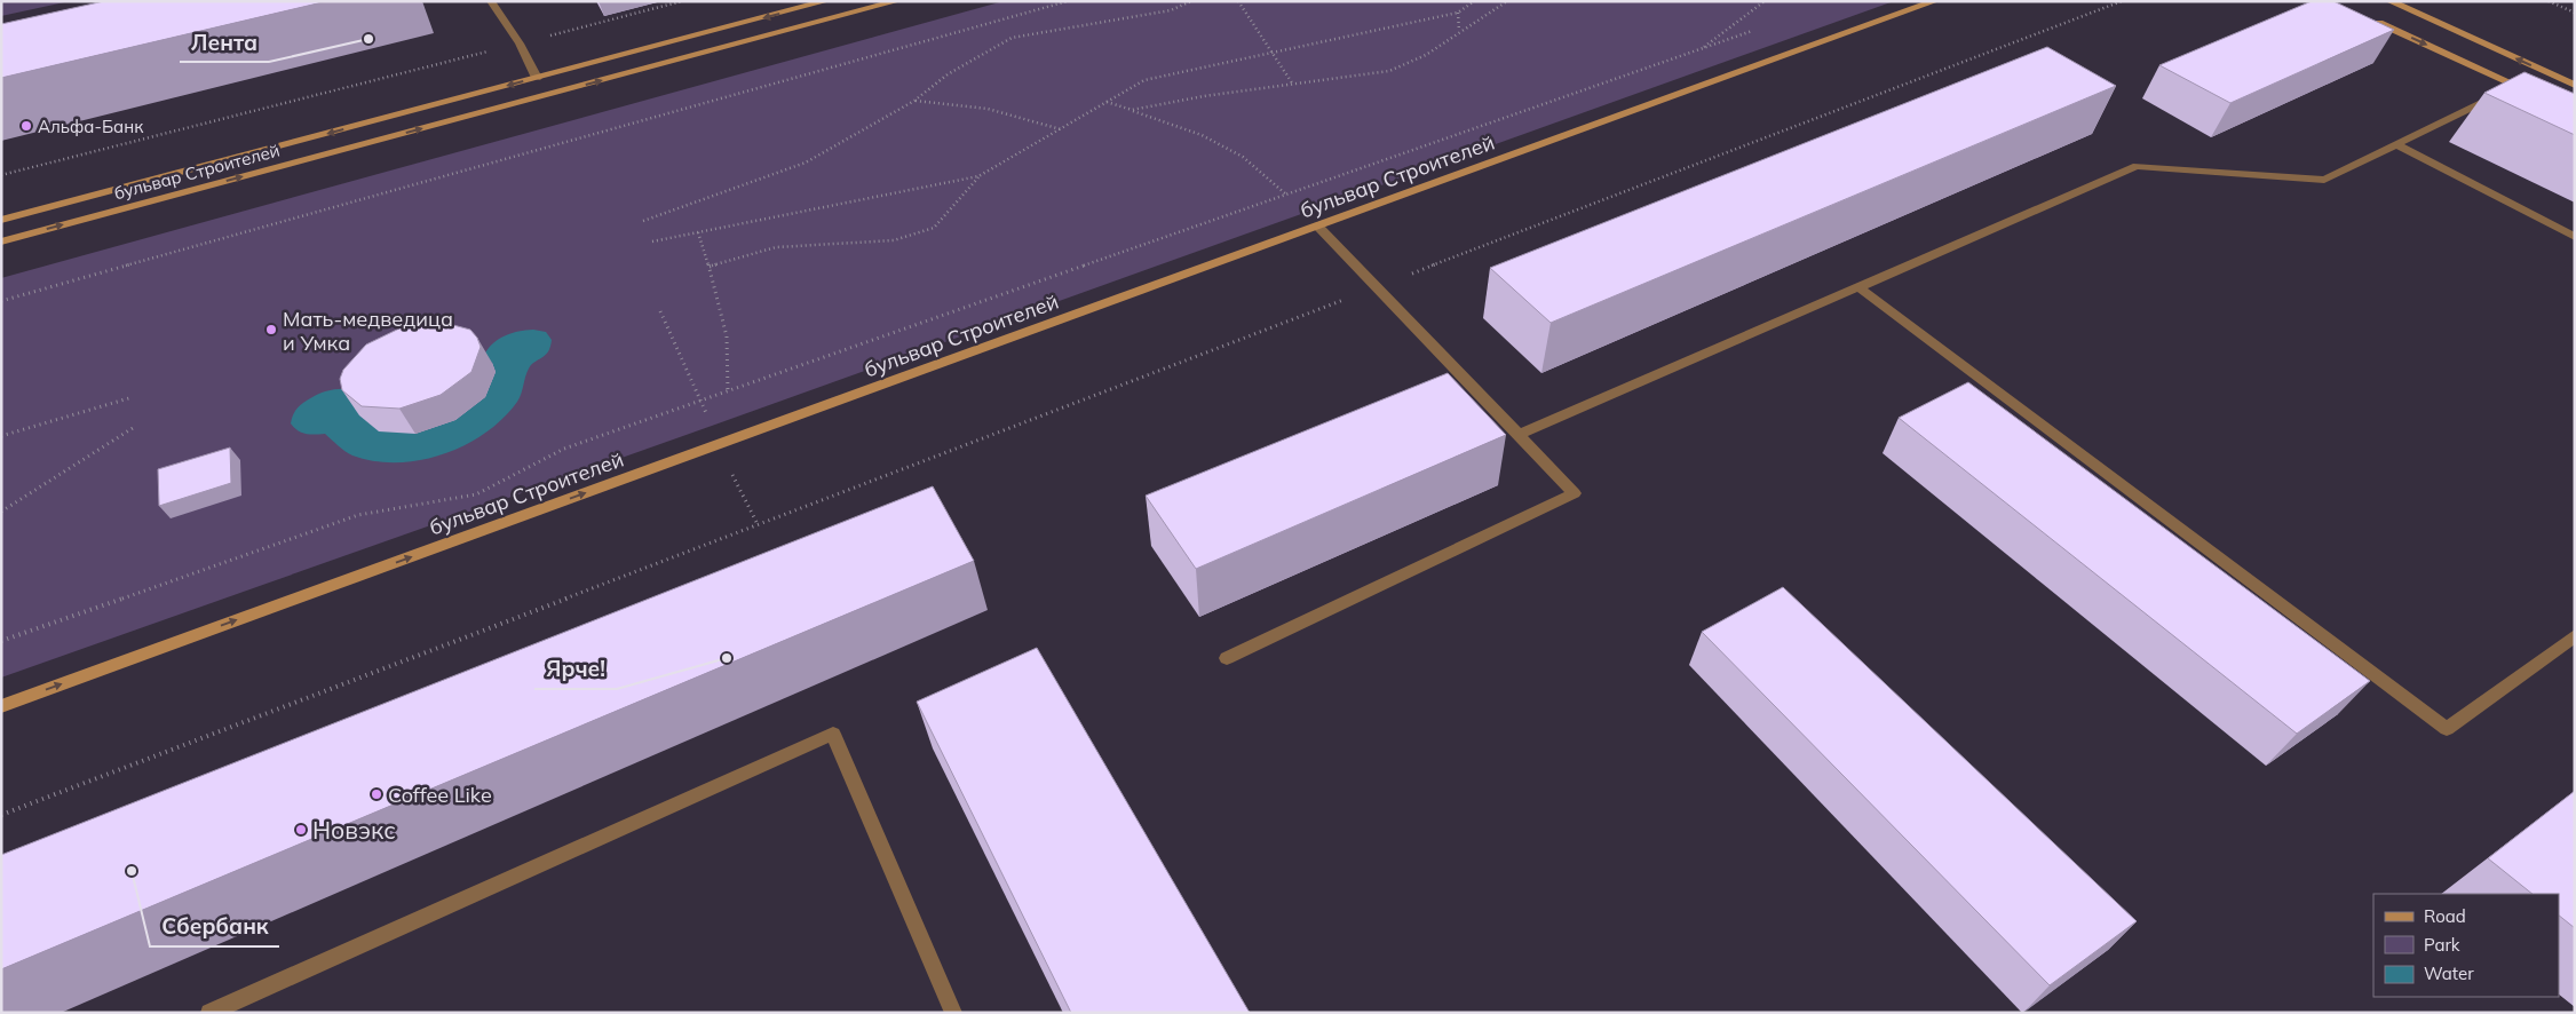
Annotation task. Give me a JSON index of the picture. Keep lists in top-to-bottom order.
{
  "streets": {
    "main road": ["бульвар Строителей"]
  },
  "places": [
    "Лента",
    "Альфа-Банк",
    "Мать-медведица и Умка",
    "Ярче!",
    "Coffee Like",
    "Новэкс",
    "Сбербанк"
  ],
  "legend": ["Road", "Park", "Water"]
}
